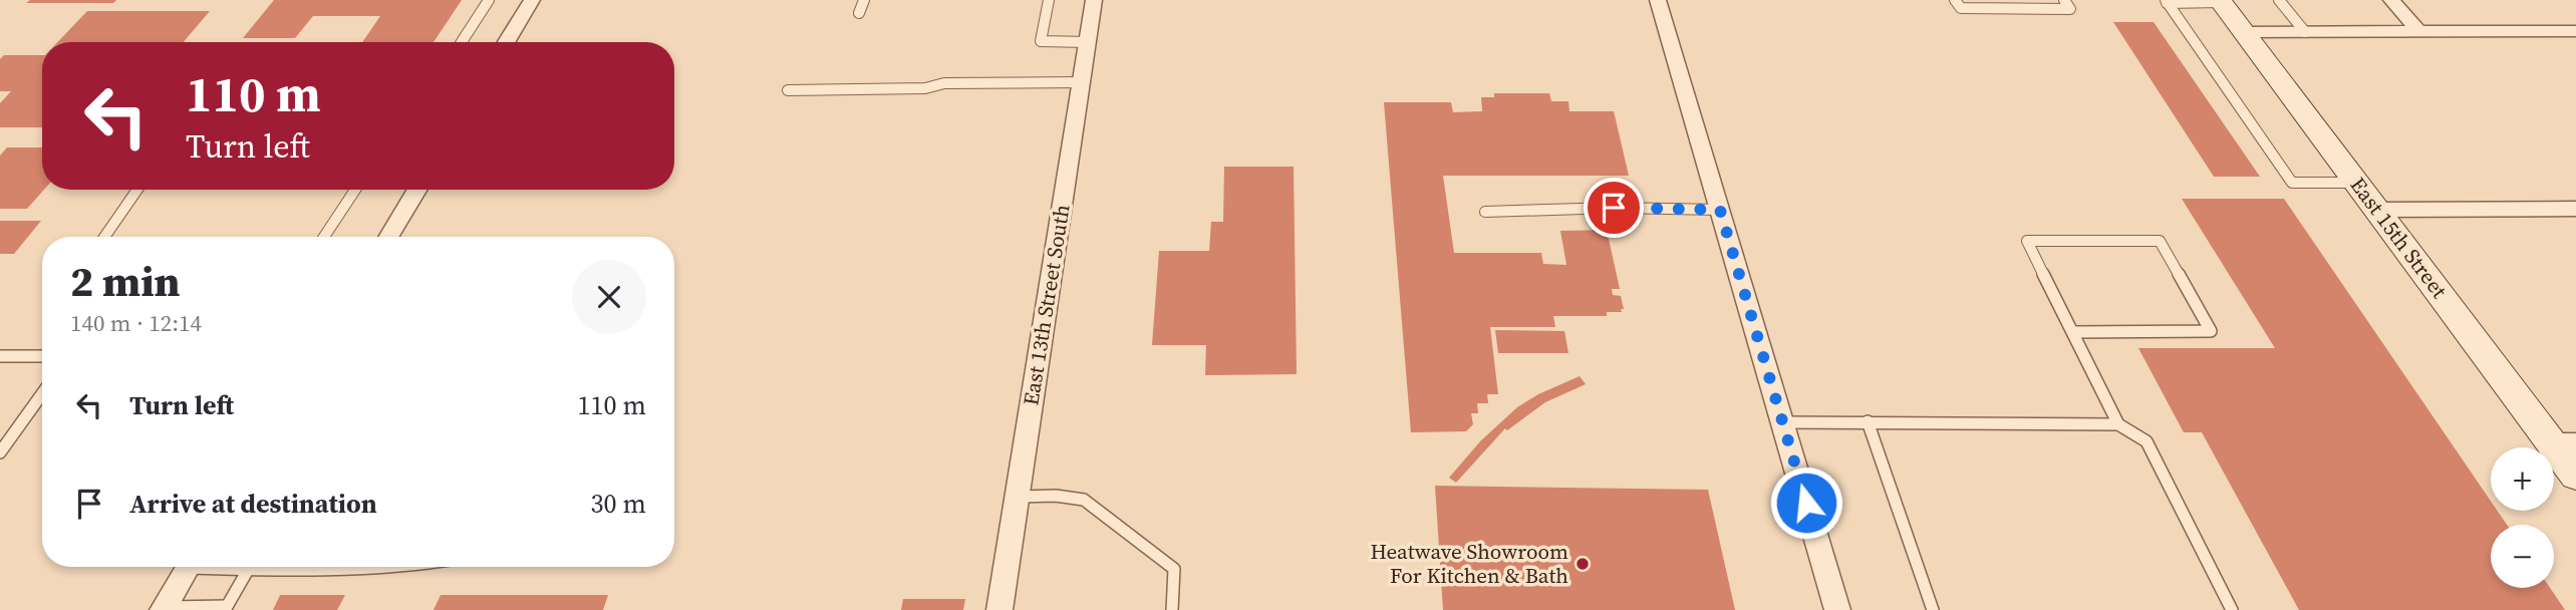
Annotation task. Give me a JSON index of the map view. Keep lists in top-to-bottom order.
{
  "streets": {
    "main road": ["East 15th Street"],
    "street": ["East 13th Street South"]
  },
  "places": ["Heatwave Showroom For Kitchen & Bath"],
  "page": {
    "turn": ["110 m", "Turn left"],
    "heading": ["2 min", "140 m · 12:14"],
    "list": [
      {
        "name": "Turn left",
        "value": "110 m"
      },
      {
        "name": "Arrive at destination",
        "value": "30 m"
      }
    ],
    "map_buttons": ["+", "−"]
  }
}
